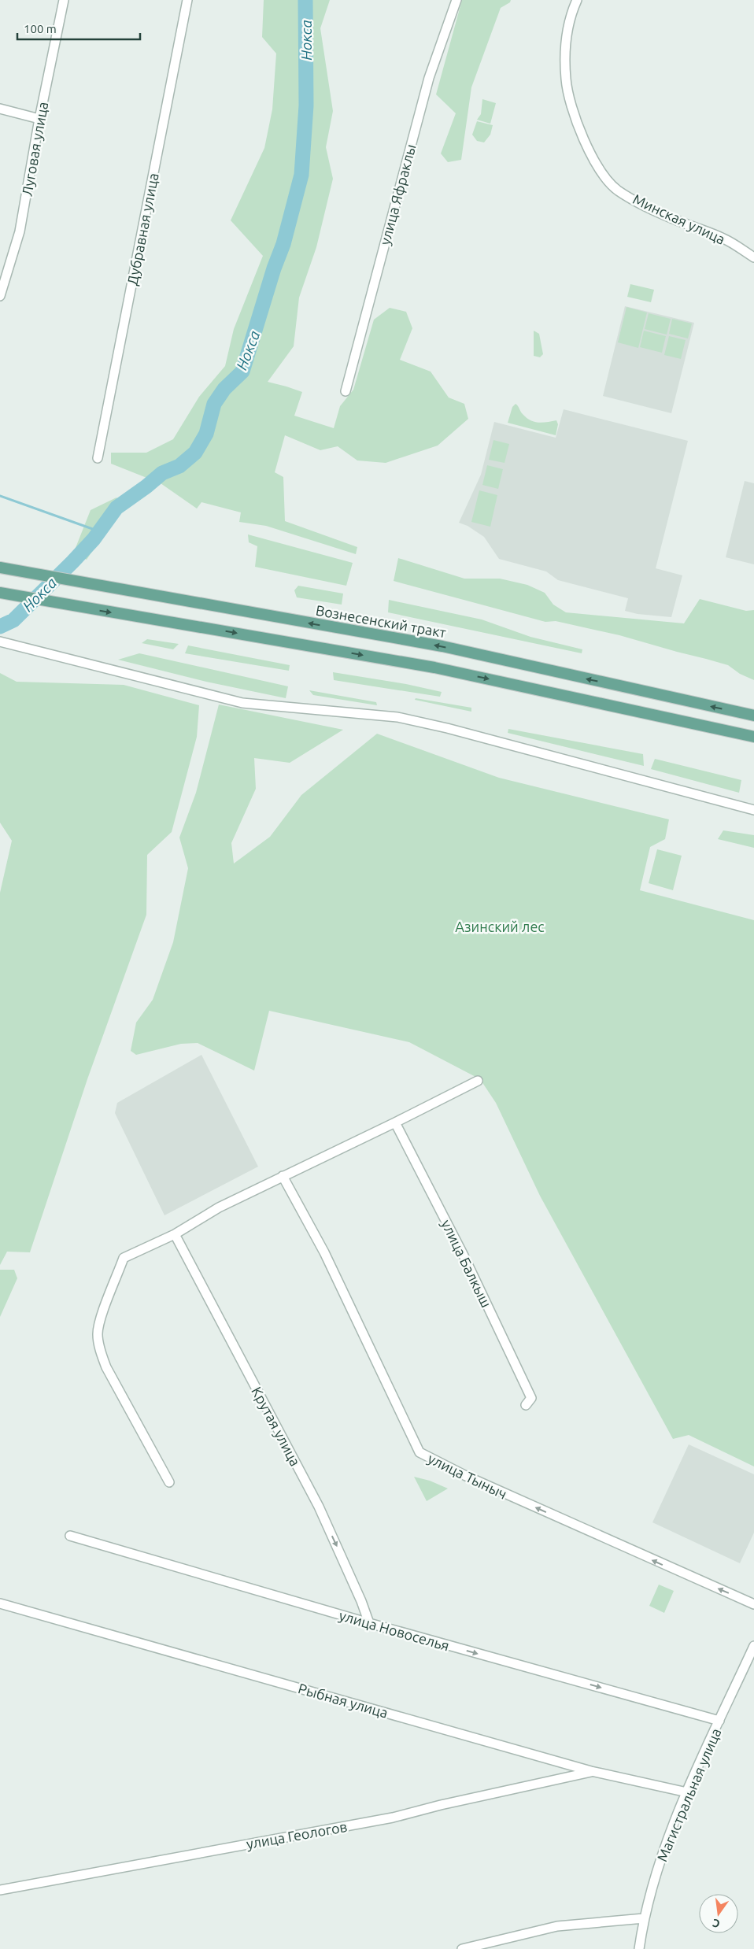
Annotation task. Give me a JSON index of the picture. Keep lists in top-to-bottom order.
{
  "streets": {
    "main road": ["Вознесенский тракт"],
    "street": [
      "Луговая улица",
      "улица Яфраклы",
      "Минская улица",
      "Дубравная улица",
      "улица Балкыш",
      "Крутая улица",
      "улица Тыныч",
      "улица Новоселья",
      "Рыбная улица",
      "Магистральная улица",
      "улица Геологов"
    ]
  },
  "crossings": [
    ["Крутая улица", "улица Новоселья"],
    ["улица Новоселья", "Магистральная улица"],
    ["Рыбная улица", "Магистральная улица"],
    ["Рыбная улица", "улица Геологов"]
  ],
  "one_way": ["Крутая улица", "улица Тыныч", "улица Новоселья"],
  "water": ["Нокса"],
  "parks": ["Азинский лес"],
  "scale_bar": "100 m",
  "north": "bottom"
}
